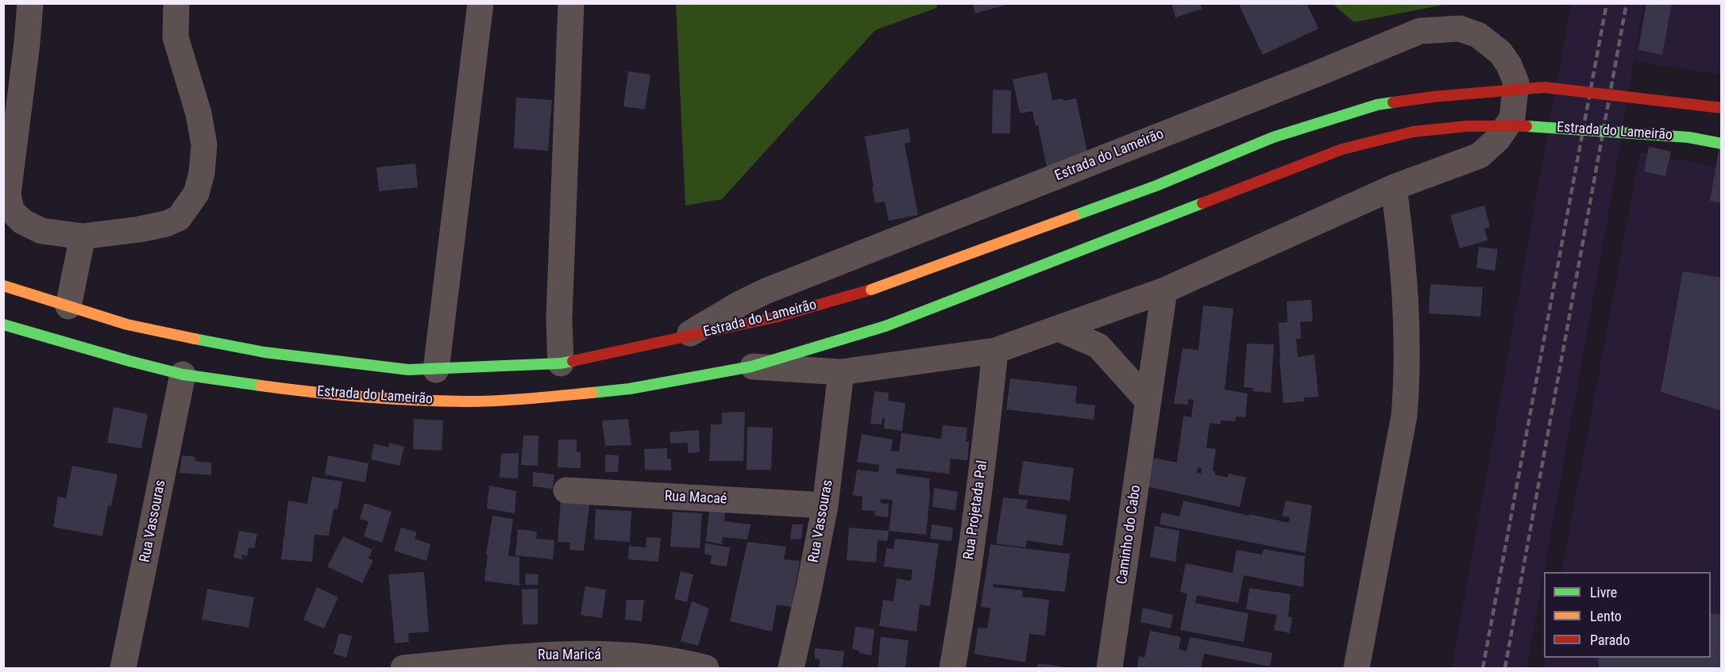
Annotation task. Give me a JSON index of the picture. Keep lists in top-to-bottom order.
{
  "streets": {
    "main road": ["Estrada do Lameirão"],
    "street": [
      "Rua Macaé",
      "Rua Projetada Pal",
      "Rua Vassouras",
      "Caminho do Cabo",
      "Rua Maricá"
    ]
  },
  "crossings": [
    ["Estrada do Lameirão", "Rua Projetada Pal"],
    ["Estrada do Lameirão", "Rua Vassouras"],
    ["Estrada do Lameirão", "Caminho do Cabo"],
    ["Rua Macaé", "Rua Vassouras"]
  ],
  "legend": ["Livre", "Lento", "Parado"]
}
